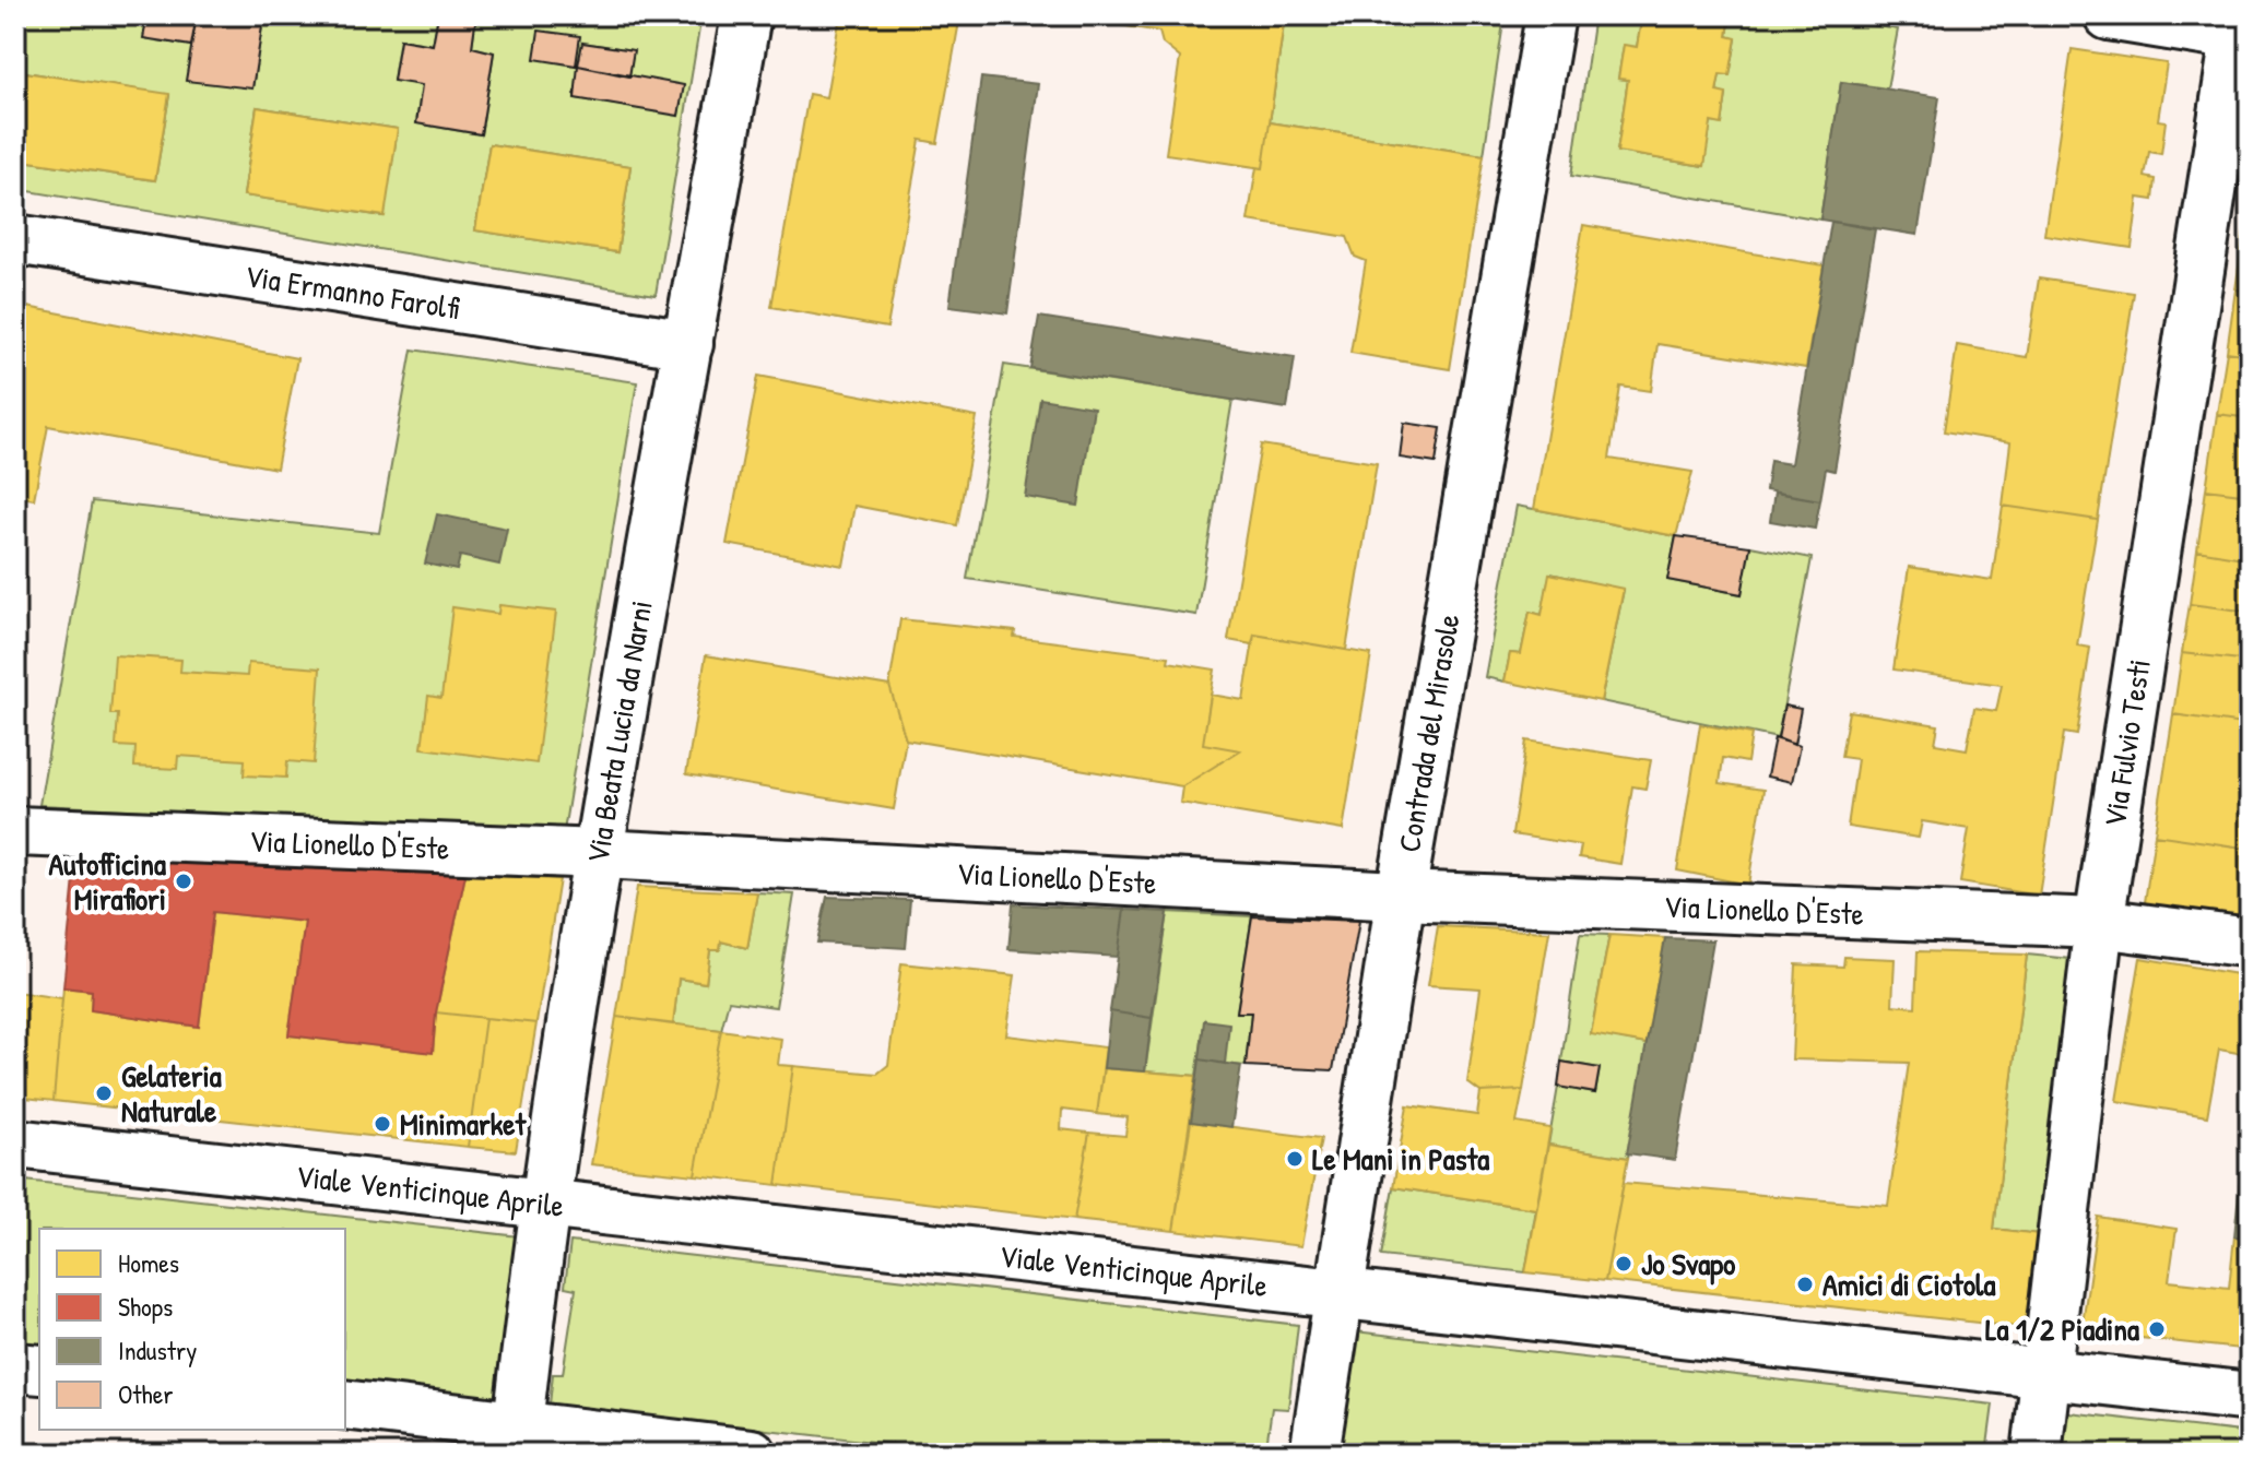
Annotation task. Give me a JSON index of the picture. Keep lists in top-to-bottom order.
{
  "streets": {
    "street": [
      "Via Ermanno Farolfi",
      "Via Beata Lucia da Narni",
      "Contrada del Mirasole",
      "Via Fulvio Testi",
      "Via Lionello D'Este",
      "Viale Venticinque Aprile"
    ]
  },
  "crossings": [
    ["Via Ermanno Farolfi", "Via Beata Lucia da Narni"],
    ["Via Beata Lucia da Narni", "Via Lionello D'Este"],
    ["Via Beata Lucia da Narni", "Viale Venticinque Aprile"],
    ["Contrada del Mirasole", "Via Lionello D'Este"],
    ["Contrada del Mirasole", "Viale Venticinque Aprile"],
    ["Via Fulvio Testi", "Via Lionello D'Este"],
    ["Via Fulvio Testi", "Viale Venticinque Aprile"]
  ],
  "places": [
    "Autofficina Mirafiori",
    "Gelateria Naturale",
    "Minimarket",
    "Le Mani in Pasta",
    "Jo Svapo",
    "Amici di Ciotola",
    "La 1/2 Piadina"
  ],
  "legend": [
    "Homes",
    "Shops",
    "Industry",
    "Other"
  ]
}
